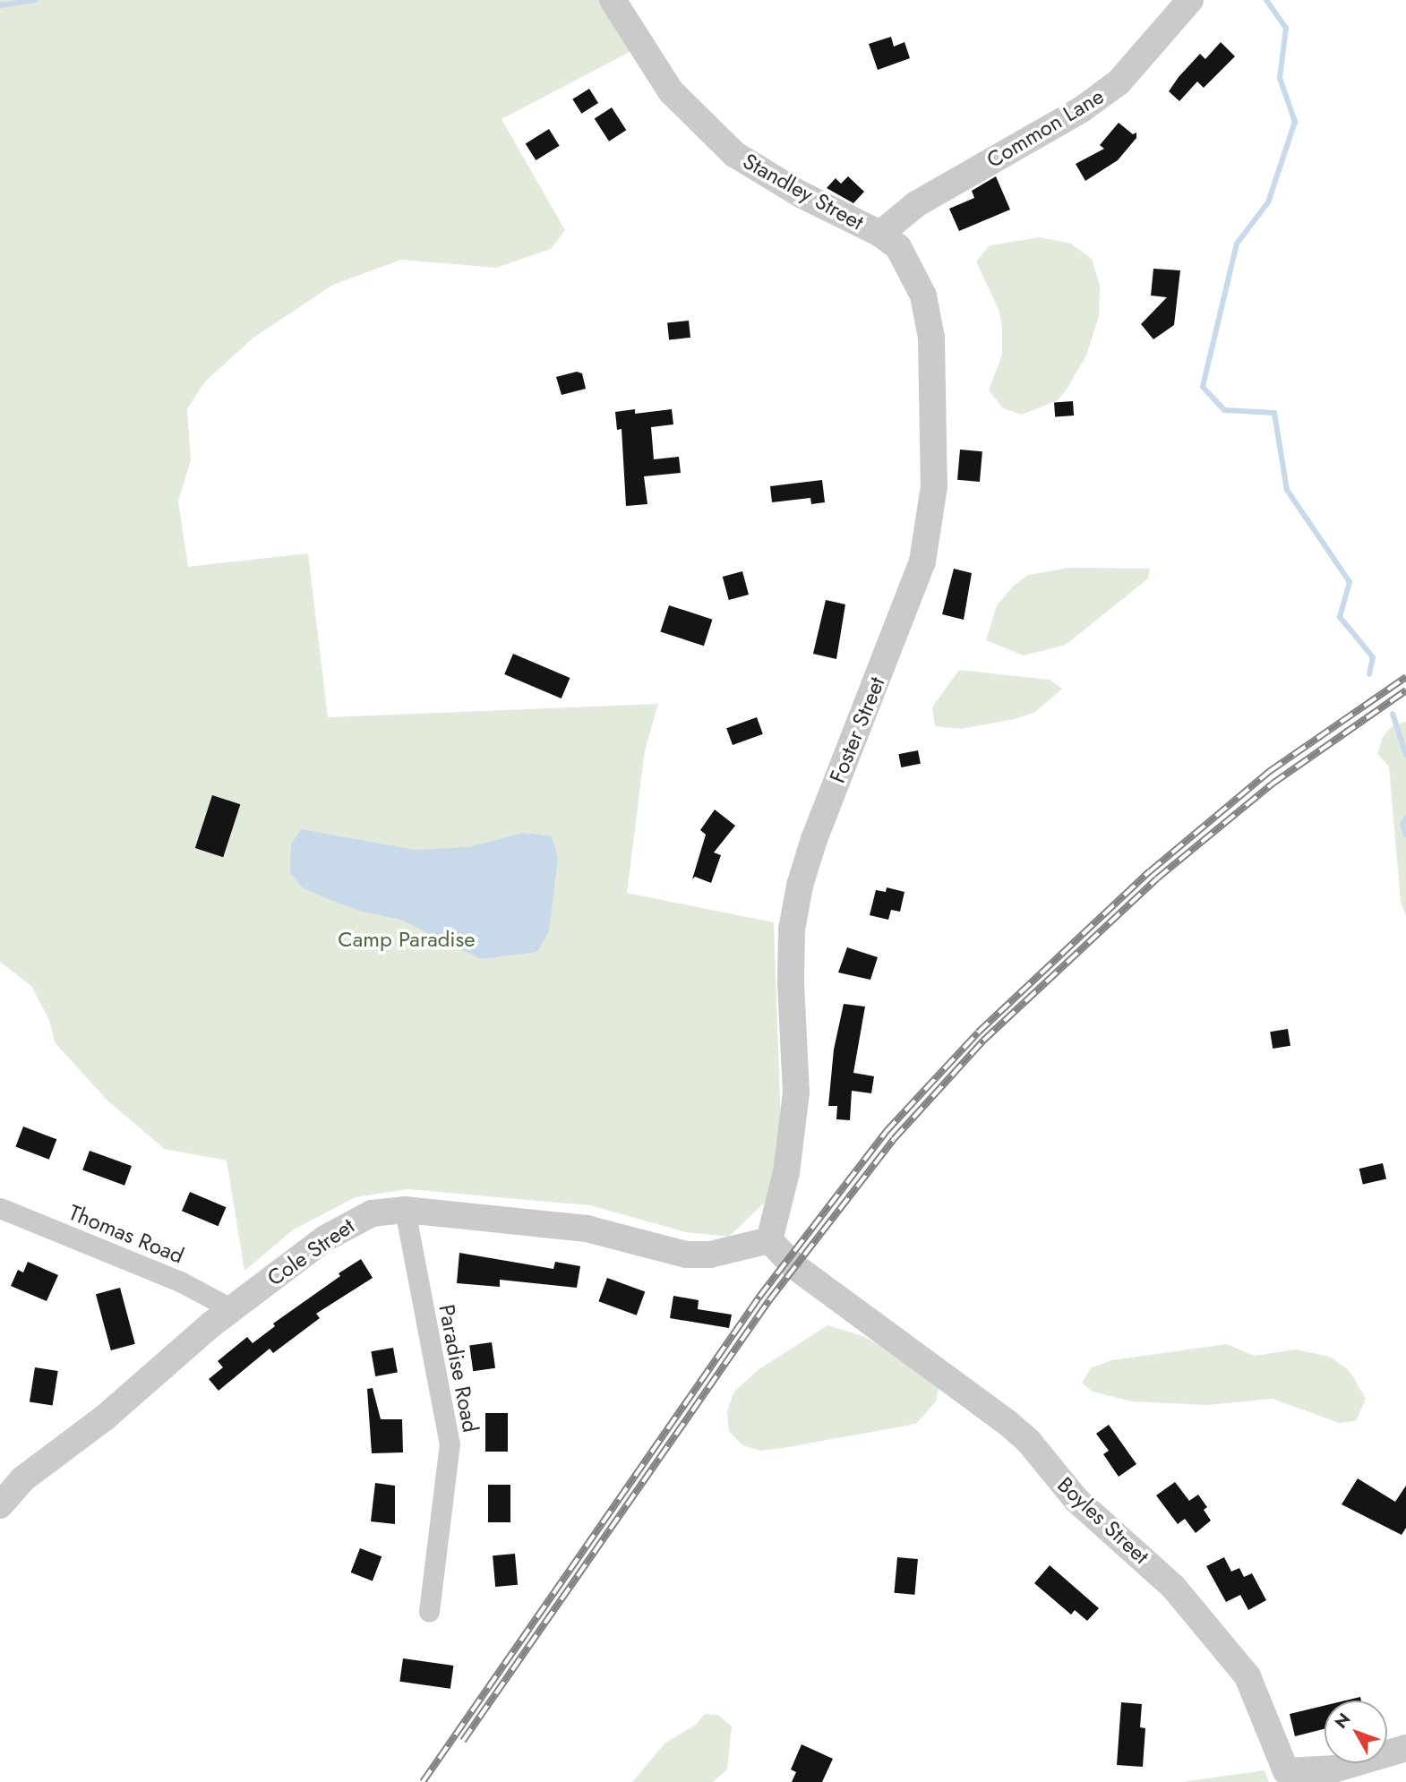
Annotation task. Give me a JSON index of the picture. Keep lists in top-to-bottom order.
{
  "streets": {
    "street": [
      "Common Lane",
      "Standley Street",
      "Foster Street",
      "Thomas Road",
      "Cole Street",
      "Paradise Road",
      "Boyles Street"
    ]
  },
  "crossings": [
    ["Common Lane", "Standley Street"],
    ["Common Lane", "Foster Street"],
    ["Standley Street", "Foster Street"],
    ["Foster Street", "Cole Street"],
    ["Foster Street", "Boyles Street"],
    ["Thomas Road", "Cole Street"],
    ["Cole Street", "Paradise Road"],
    ["Cole Street", "Boyles Street"]
  ],
  "parks": ["Camp Paradise"],
  "north": "top left"
}
